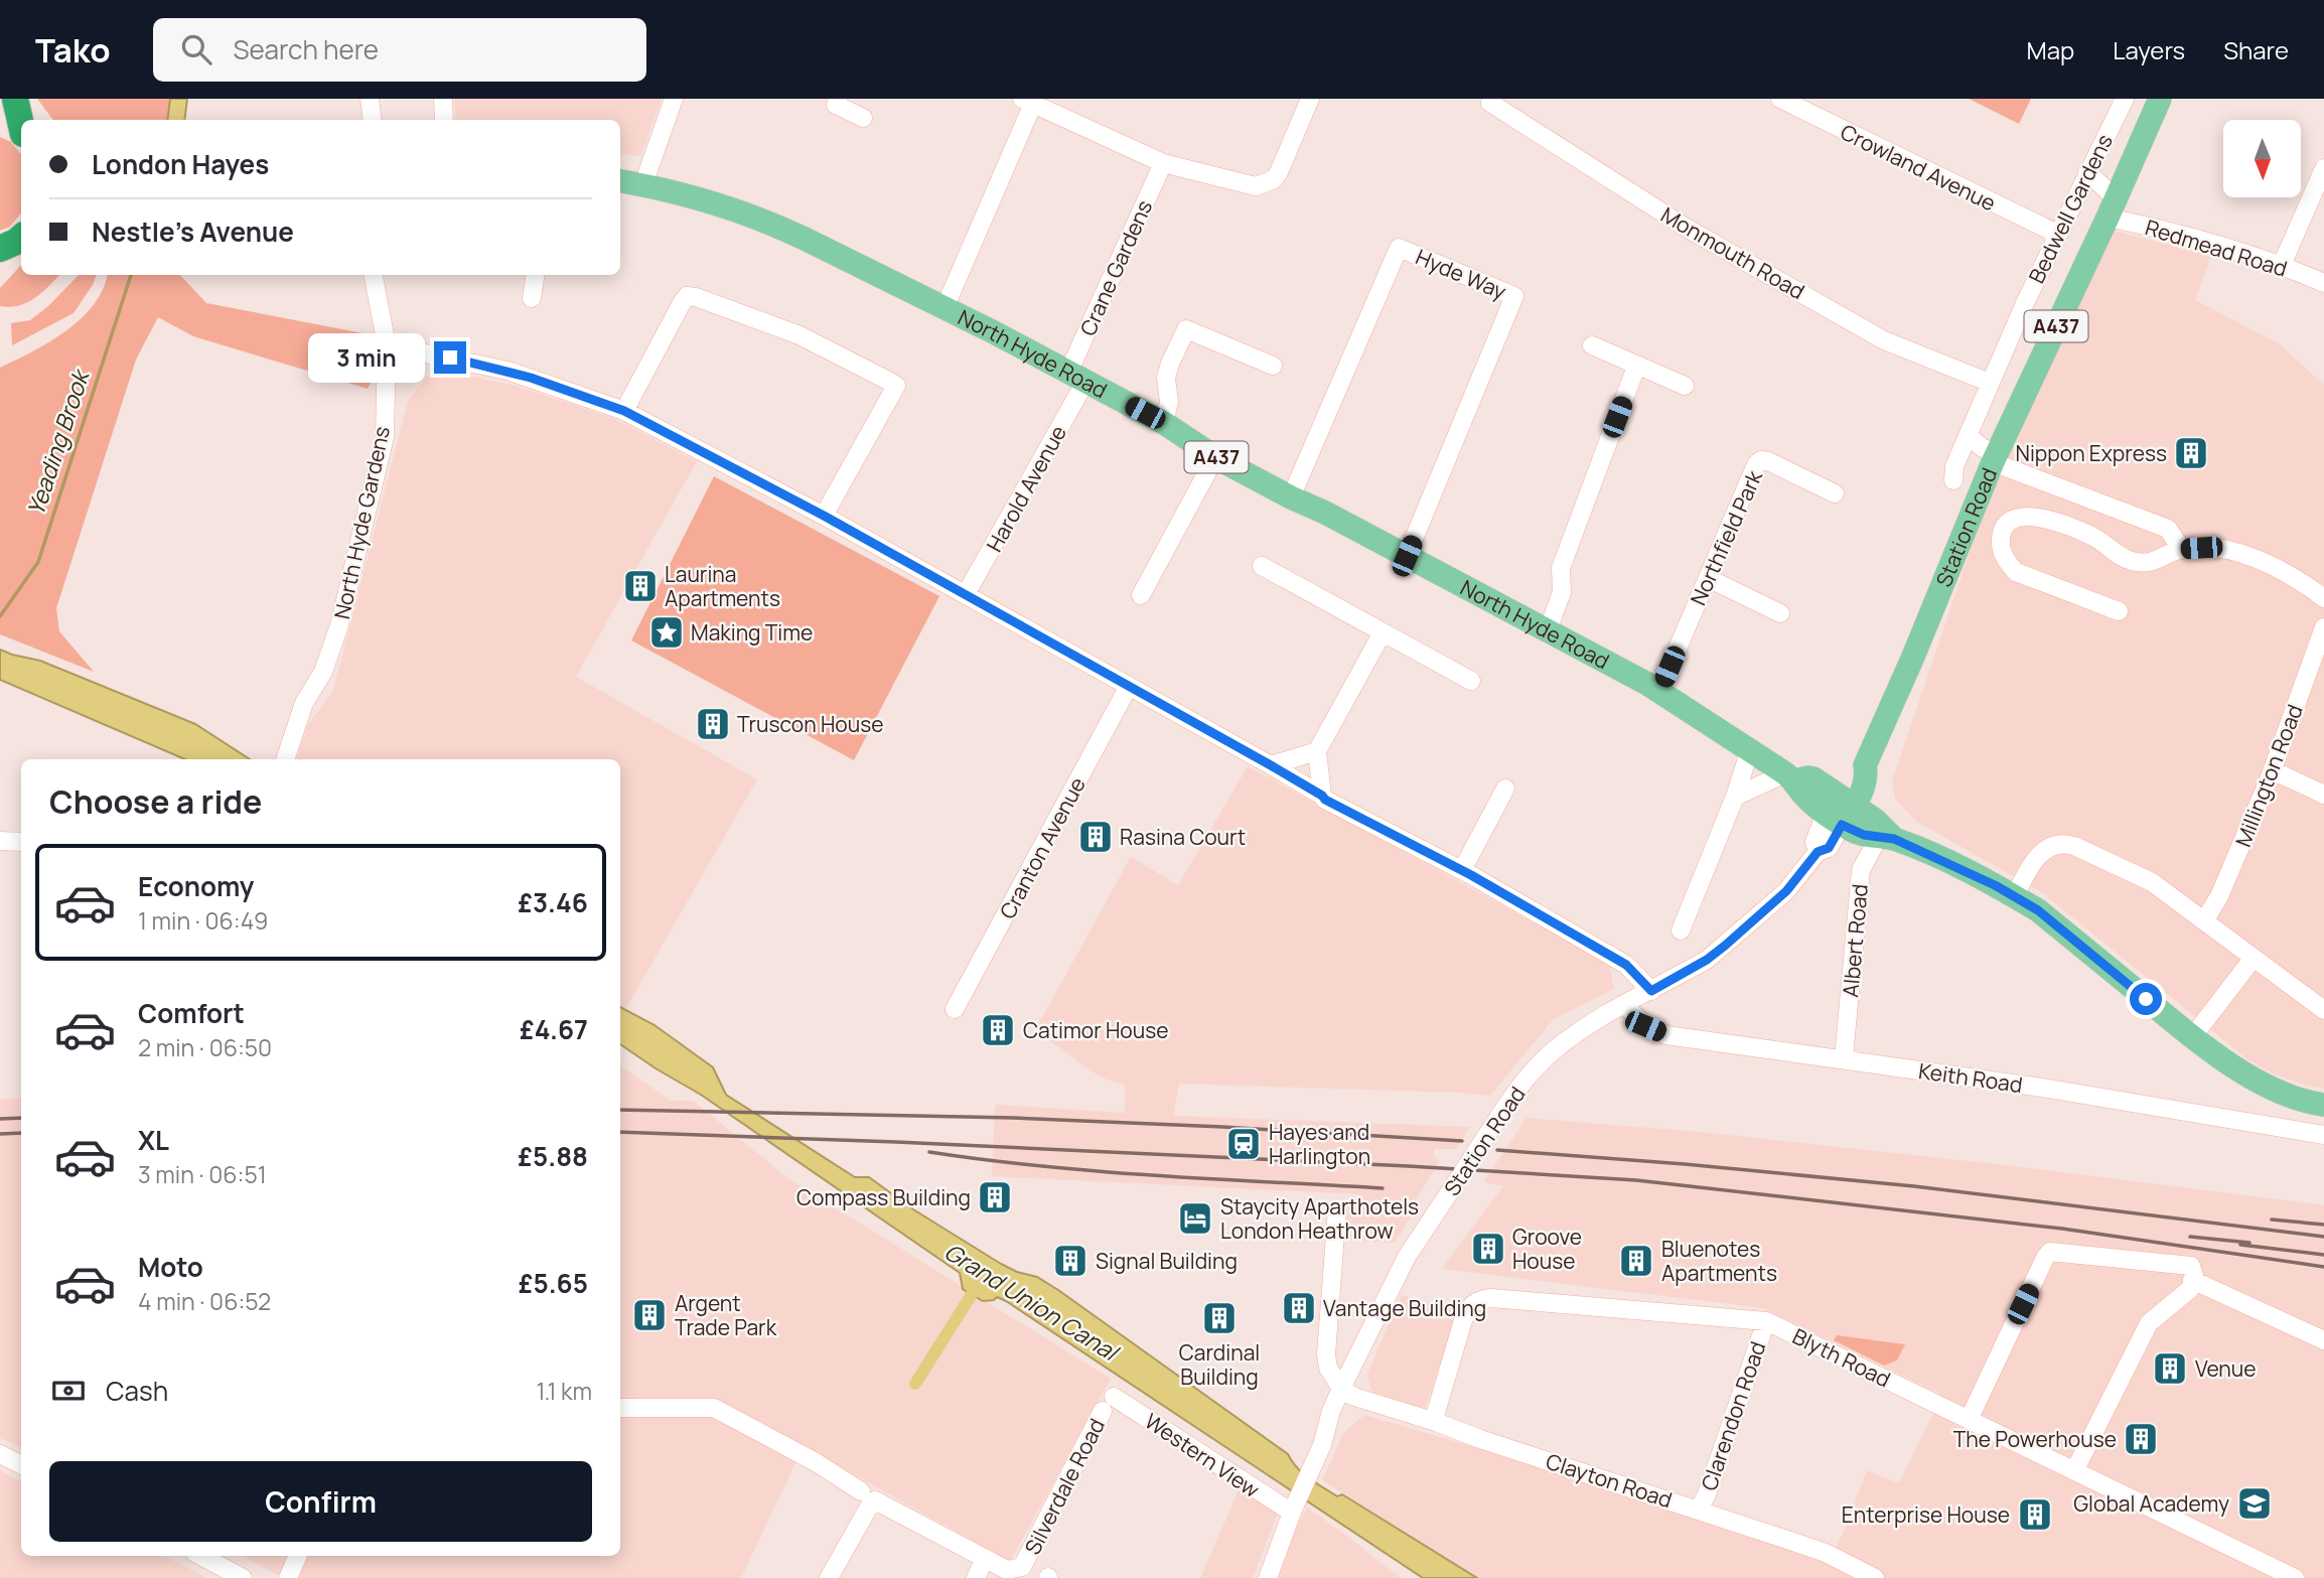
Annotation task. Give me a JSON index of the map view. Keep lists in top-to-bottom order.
{
  "streets": {
    "main road": ["A437", "North Hyde Road", "Station Road"],
    "street": [
      "Crowland Avenue",
      "Bedwell Gardens",
      "Redmead Road",
      "Monmouth Road",
      "Crane Gardens",
      "Hyde Way",
      "Harold Avenue",
      "North Hyde Gardens",
      "Northfield Park",
      "Millington Road",
      "Cranton Avenue",
      "Albert Road",
      "Keith Road",
      "Blyth Road",
      "Clarendon Road",
      "Western View",
      "Clayton Road",
      "Silverdale Road"
    ]
  },
  "crossings": [
    ["Crowland Avenue", "Bedwell Gardens"],
    ["Bedwell Gardens", "Monmouth Road"],
    ["Redmead Road", "Station Road"],
    ["Crane Gardens", "North Hyde Road"],
    ["Crane Gardens", "Harold Avenue"],
    ["Hyde Way", "North Hyde Road"],
    ["North Hyde Road", "Harold Avenue"],
    ["North Hyde Road", "Station Road"],
    ["North Hyde Road", "Northfield Park"],
    ["North Hyde Road", "Albert Road"],
    ["Station Road", "Keith Road"],
    ["Station Road", "Western View"],
    ["Station Road", "Clayton Road"],
    ["Albert Road", "Keith Road"],
    ["Blyth Road", "Clarendon Road"],
    ["Blyth Road", "Clayton Road"],
    ["Clarendon Road", "Clayton Road"],
    ["Western View", "Silverdale Road"]
  ],
  "water": ["Yeading Brook", "Grand Union Canal"],
  "places": {
    "building": [
      "Nippon Express",
      "Laurina Apartments",
      "Truscon House",
      "Rasina Court",
      "Catimor House",
      "Compass Building",
      "Groove House",
      "Signal Building",
      "Bluenotes Apartments",
      "Vantage Building",
      "Argent Trade Park",
      "Cardinal Building",
      "Venue",
      "The Powerhouse",
      "Enterprise House"
    ],
    "place": ["Making Time"],
    "station": ["Hayes and Harlington"],
    "hotel": ["Staycity Aparthotels London Heathrow"],
    "school or university": ["Global Academy"]
  },
  "north": "bottom",
  "page": {
    "header": "Tako",
    "search": "Search here",
    "nav": ["Map", "Layers", "Share"],
    "banner": ["London Hayes", "Nestle's Avenue"],
    "bubble": "3 min",
    "heading": "Choose a ride",
    "list": [
      {
        "name": "Economy",
        "note": "1 min · 06:49",
        "value": "£3.46"
      },
      {
        "name": "Comfort",
        "note": "2 min · 06:50",
        "value": "£4.67"
      },
      {
        "name": "XL",
        "note": "3 min · 06:51",
        "value": "£5.88"
      },
      {
        "name": "Moto",
        "note": "4 min · 06:52",
        "value": "£5.65"
      }
    ],
    "pay": ["Cash", "1.1 km"],
    "buttons": "Confirm"
  }
}
